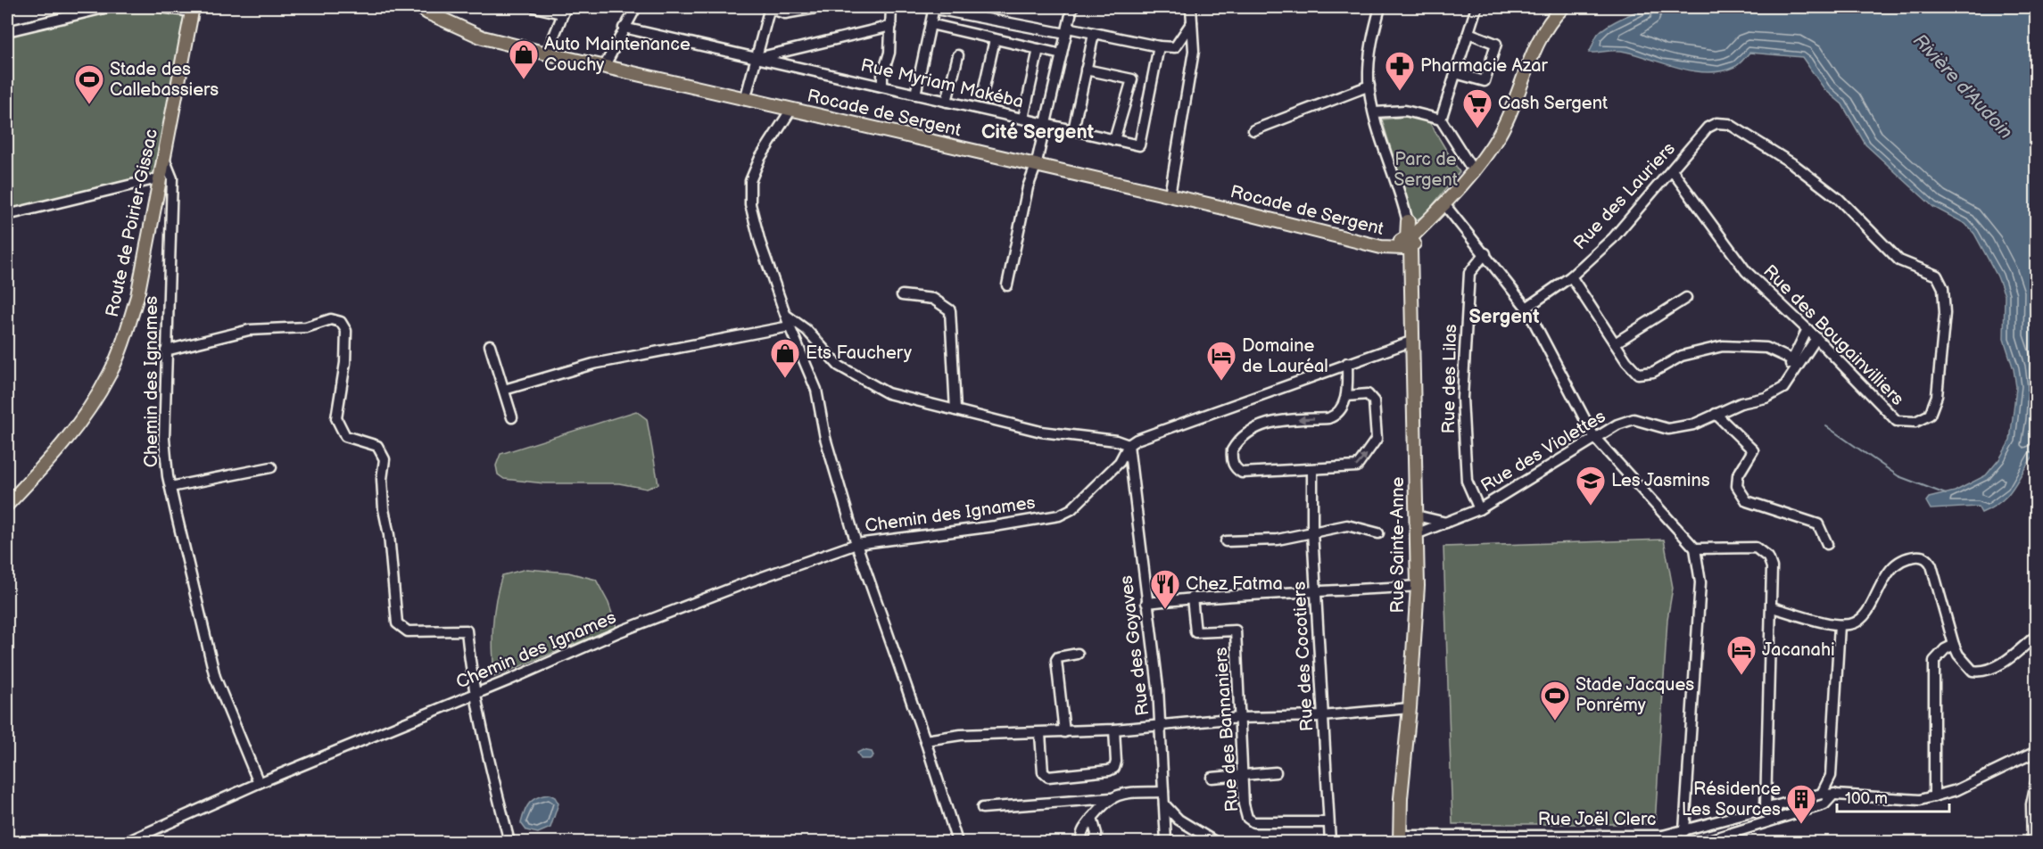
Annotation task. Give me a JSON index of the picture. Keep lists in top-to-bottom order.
{
  "streets": {
    "main road": ["Rocade de Sergent", "Route de Poirier-Gissac", "Rue Sainte-Anne"],
    "street": [
      "Rue Myriam Makéba",
      "Rue des Lauriers",
      "Rue des Bougainvilliers",
      "Rue des Lilas",
      "Chemin des Ignames",
      "Rue des Violettes",
      "Rue des Goyaves",
      "Rue des Cocotiers",
      "Rue des Bannaniers",
      "Rue Joël Clerc"
    ]
  },
  "crossings": [
    ["Rocade de Sergent", "Rue Sainte-Anne"],
    ["Rue des Lauriers", "Rue des Bougainvilliers"],
    ["Route de Poirier-Gissac", "Chemin des Ignames"],
    ["Rue des Bougainvilliers", "Rue des Violettes"],
    ["Rue des Lilas", "Rue des Violettes"],
    ["Chemin des Ignames", "Rue des Goyaves"],
    ["Rue des Violettes", "Rue Sainte-Anne"],
    ["Rue Sainte-Anne", "Rue Joël Clerc"],
    ["Rue des Cocotiers", "Rue des Bannaniers"]
  ],
  "districts": ["Cité Sergent", "Sergent"],
  "water": ["Rivière d'Audoin"],
  "parks": ["Parc de Sergent"],
  "places": {
    "shop": ["Auto Maintenance Couchy", "Ets Fauchery"],
    "pharmacy": ["Pharmacie Azar"],
    "sports": ["Stade des Callebassiers", "Stade Jacques Ponrémy"],
    "supermarket": ["Cash Sergent"],
    "hotel": ["Domaine de Lauréal", "Jacanahi"],
    "school or university": ["Les Jasmins"],
    "restaurant": ["Chez Fatma"],
    "building": ["Résidence Les Sources"]
  },
  "scale_bar": "100 m"
}
